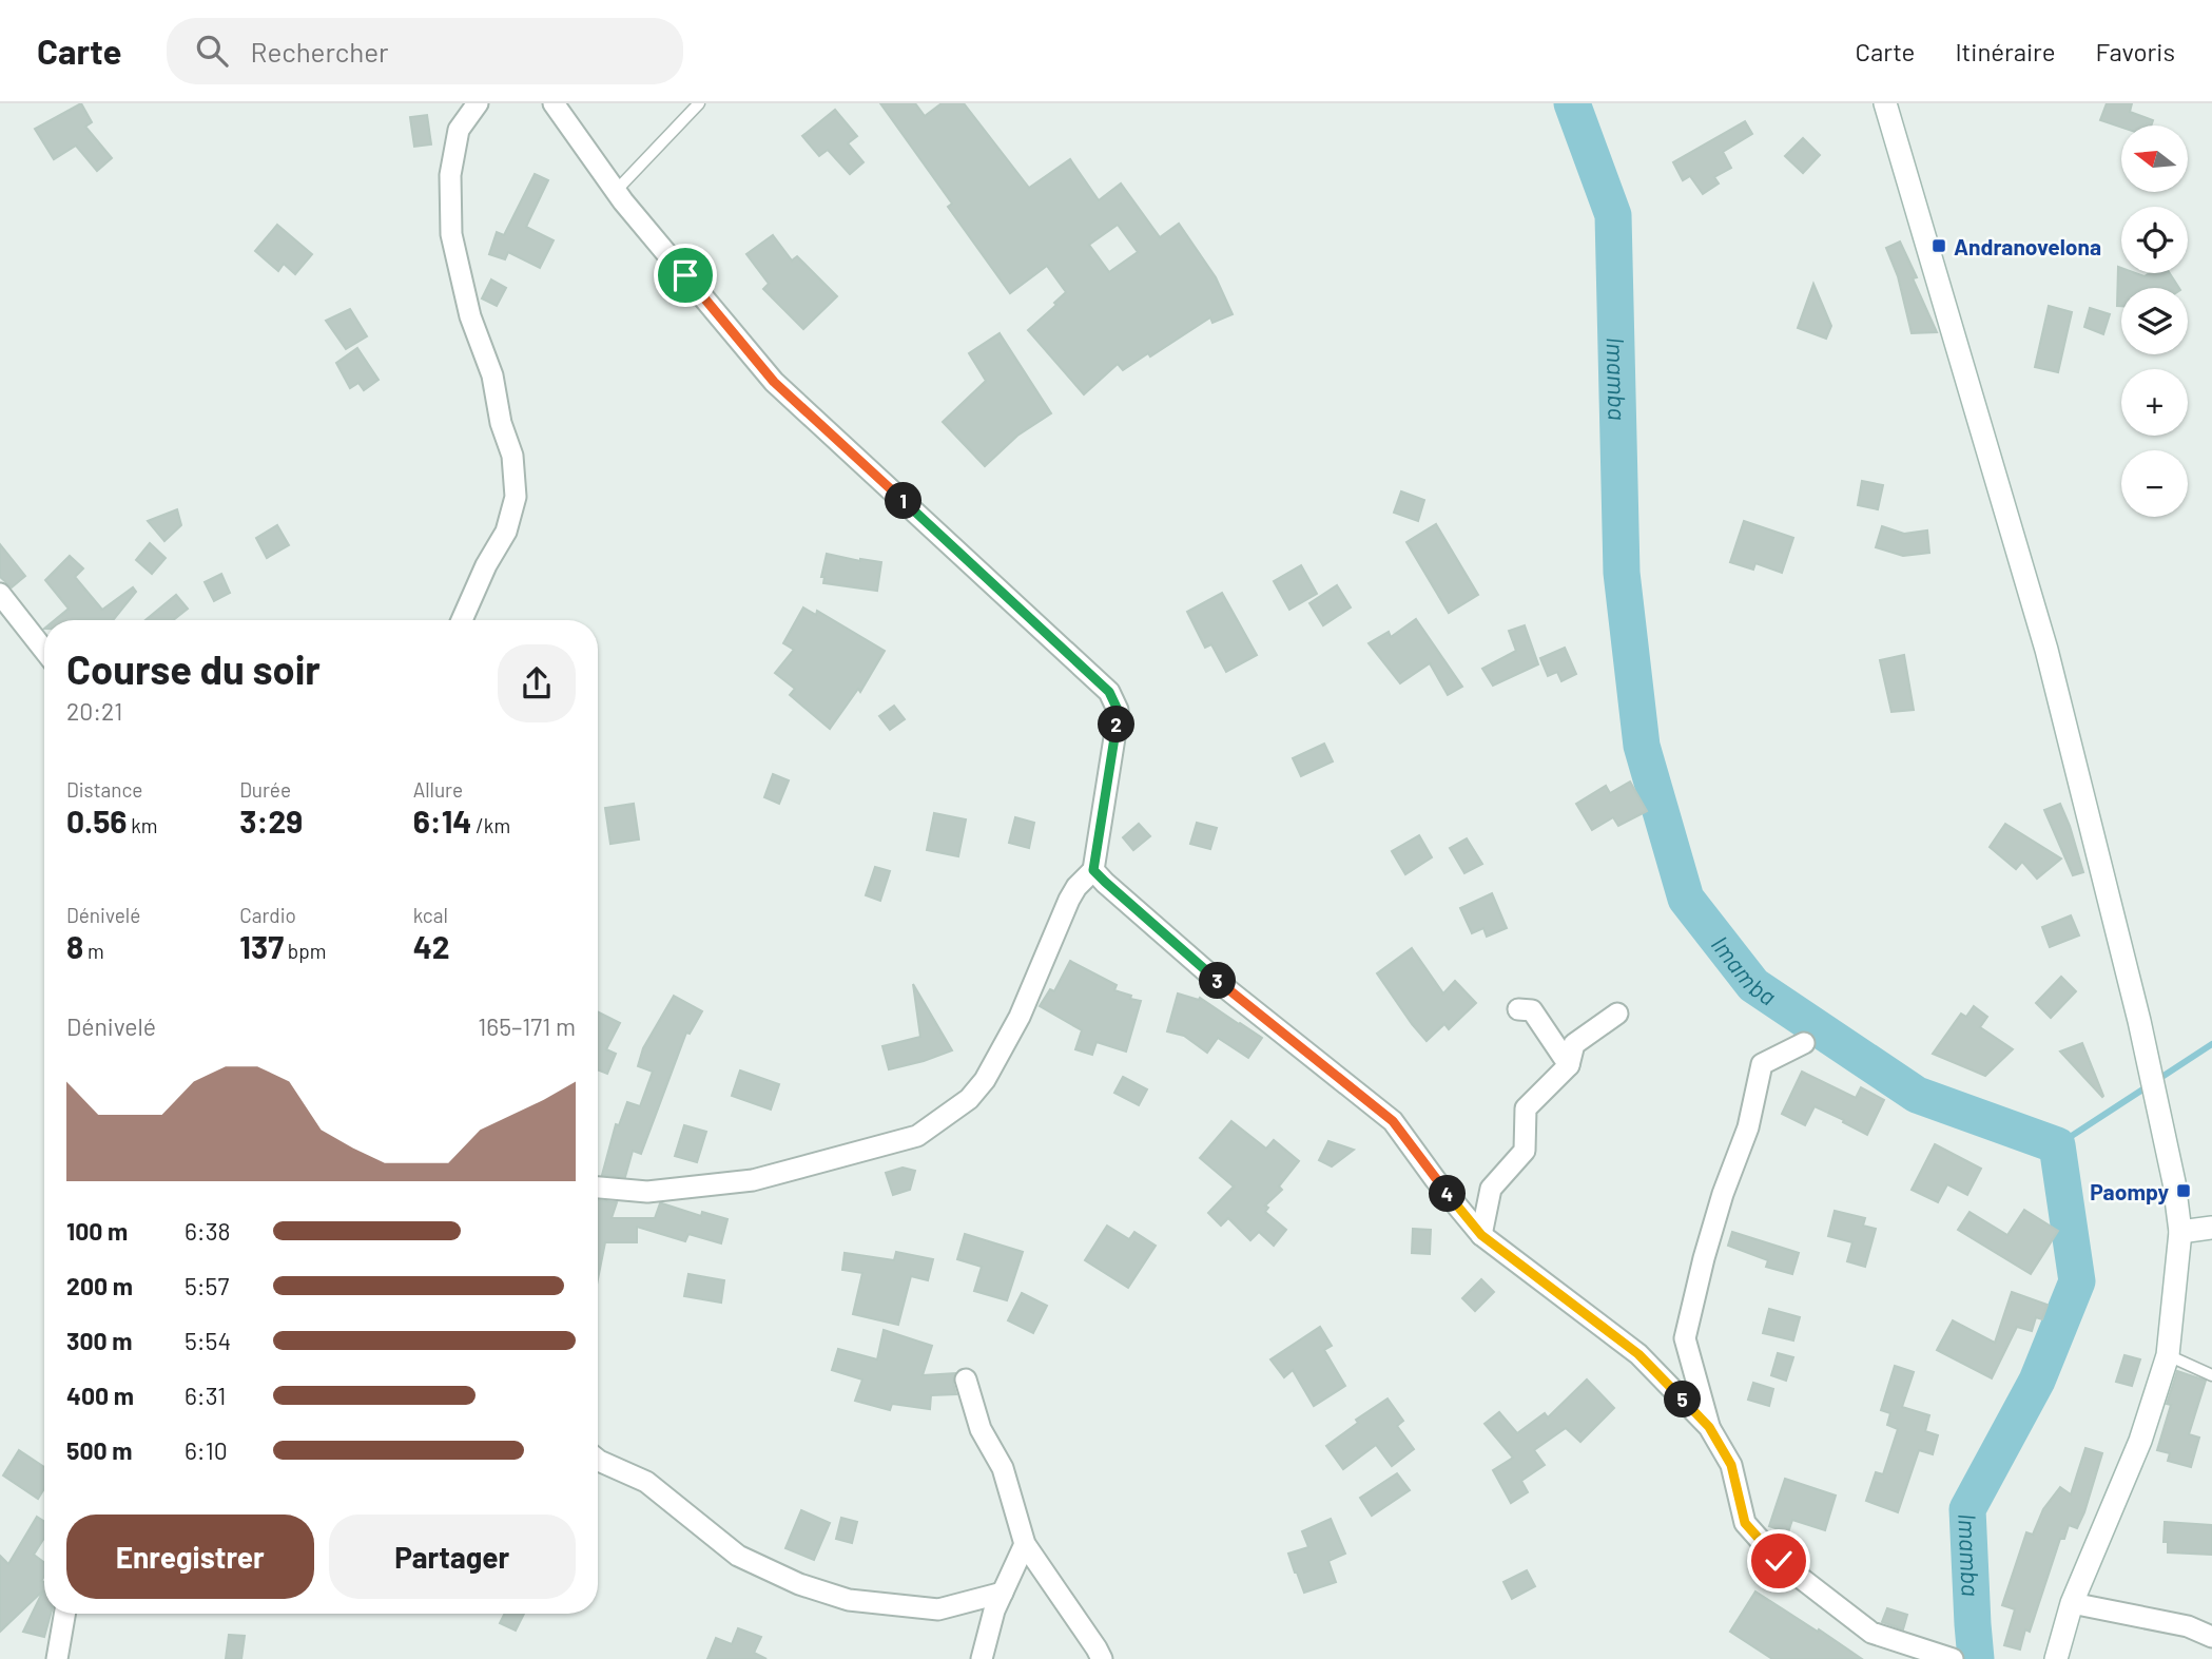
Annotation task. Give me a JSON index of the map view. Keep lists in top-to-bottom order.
{
  "water": ["Imamba"],
  "places": {
    "transit": ["Andranovelona", "Paompy"]
  },
  "north": "left",
  "page": {
    "header": "Carte",
    "search": "Rechercher",
    "nav": ["Carte", "Itinéraire", "Favoris"],
    "map_buttons": ["+", "−"],
    "pins": [
      "1",
      "2",
      "3",
      "4",
      "5"
    ],
    "heading": ["Course du soir", "20:21"],
    "stats": [
      ["Distance", "0.56 km"],
      ["Durée", "3:29"],
      ["Allure", "6:14 /km"],
      ["Dénivelé", "8 m"],
      ["Cardio", "137 bpm"],
      ["kcal", "42"]
    ],
    "chart": ["Dénivelé", "165–171 m"],
    "list": [
      {
        "name": "100 m",
        "note": "6:38"
      },
      {
        "name": "200 m",
        "note": "5:57"
      },
      {
        "name": "300 m",
        "note": "5:54"
      },
      {
        "name": "400 m",
        "note": "6:31"
      },
      {
        "name": "500 m",
        "note": "6:10"
      }
    ],
    "buttons": ["Enregistrer", "Partager"]
  }
}
